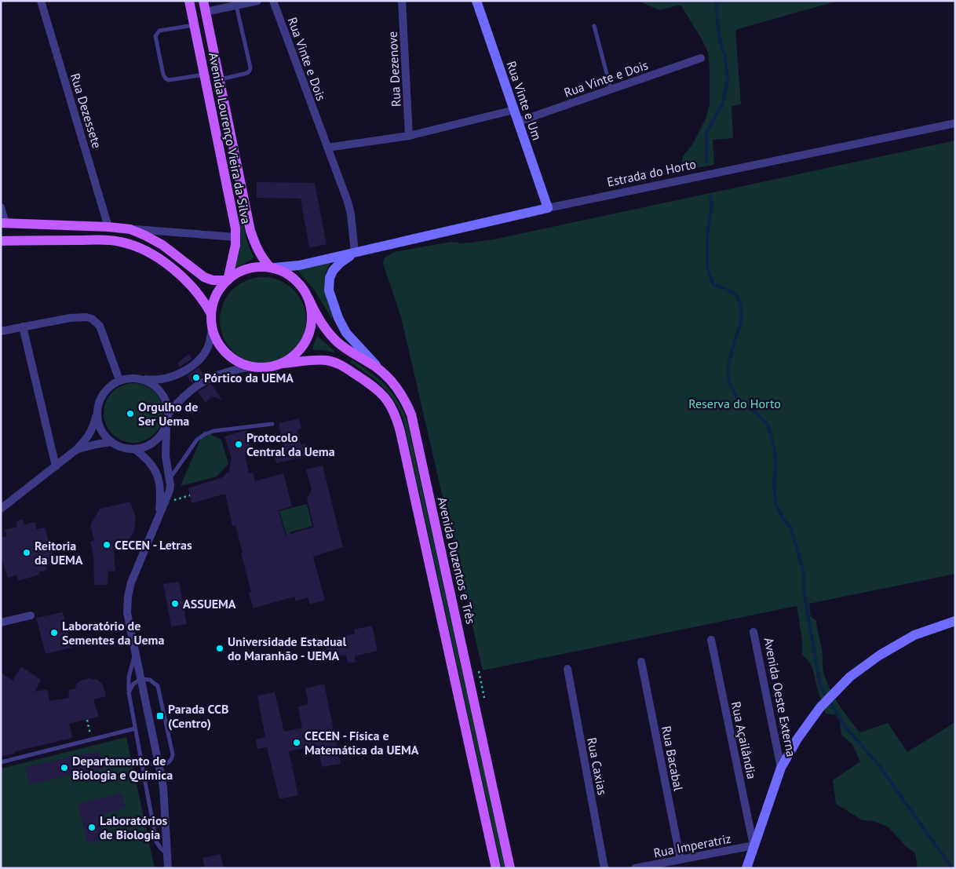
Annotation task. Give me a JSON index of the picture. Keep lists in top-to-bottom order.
{
  "streets": {
    "main road": ["Avenida Lourenço Vieira da Silva", "Avenida Duzentos e Três"],
    "street": [
      "Rua Vinte e Dois",
      "Rua Dezenove",
      "Rua Vinte e Um",
      "Rua Dezessete",
      "Estrada do Horto",
      "Avenida Oeste Externa",
      "Rua Açailândia",
      "Rua Bacabal",
      "Rua Caxias",
      "Rua Imperatriz"
    ]
  },
  "crossings": [
    ["Rua Vinte e Dois", "Rua Vinte e Um"],
    ["Rua Vinte e Dois", "Estrada do Horto"],
    ["Rua Vinte e Um", "Estrada do Horto"],
    ["Avenida Lourenço Vieira da Silva", "Estrada do Horto"],
    ["Avenida Lourenço Vieira da Silva", "Avenida Duzentos e Três"],
    ["Estrada do Horto", "Avenida Duzentos e Três"],
    ["Avenida Oeste Externa", "Rua Açailândia"],
    ["Avenida Oeste Externa", "Rua Imperatriz"],
    ["Rua Açailândia", "Rua Imperatriz"],
    ["Rua Bacabal", "Rua Imperatriz"]
  ],
  "parks": ["Reserva do Horto"],
  "places": {
    "other": [
      "Pórtico da UEMA",
      "Orgulho de Ser Uema",
      "Protocolo Central da Uema",
      "CECEN - Letras",
      "Reitoria da UEMA",
      "ASSUEMA",
      "Laboratório de Sementes da Uema",
      "Universidade Estadual do Maranhão - UEMA",
      "CECEN - Física e Matemática da UEMA",
      "Departamento de Biologia e Química",
      "Laboratórios de Biologia"
    ],
    "transit": ["Parada CCB (Centro)"]
  }
}
